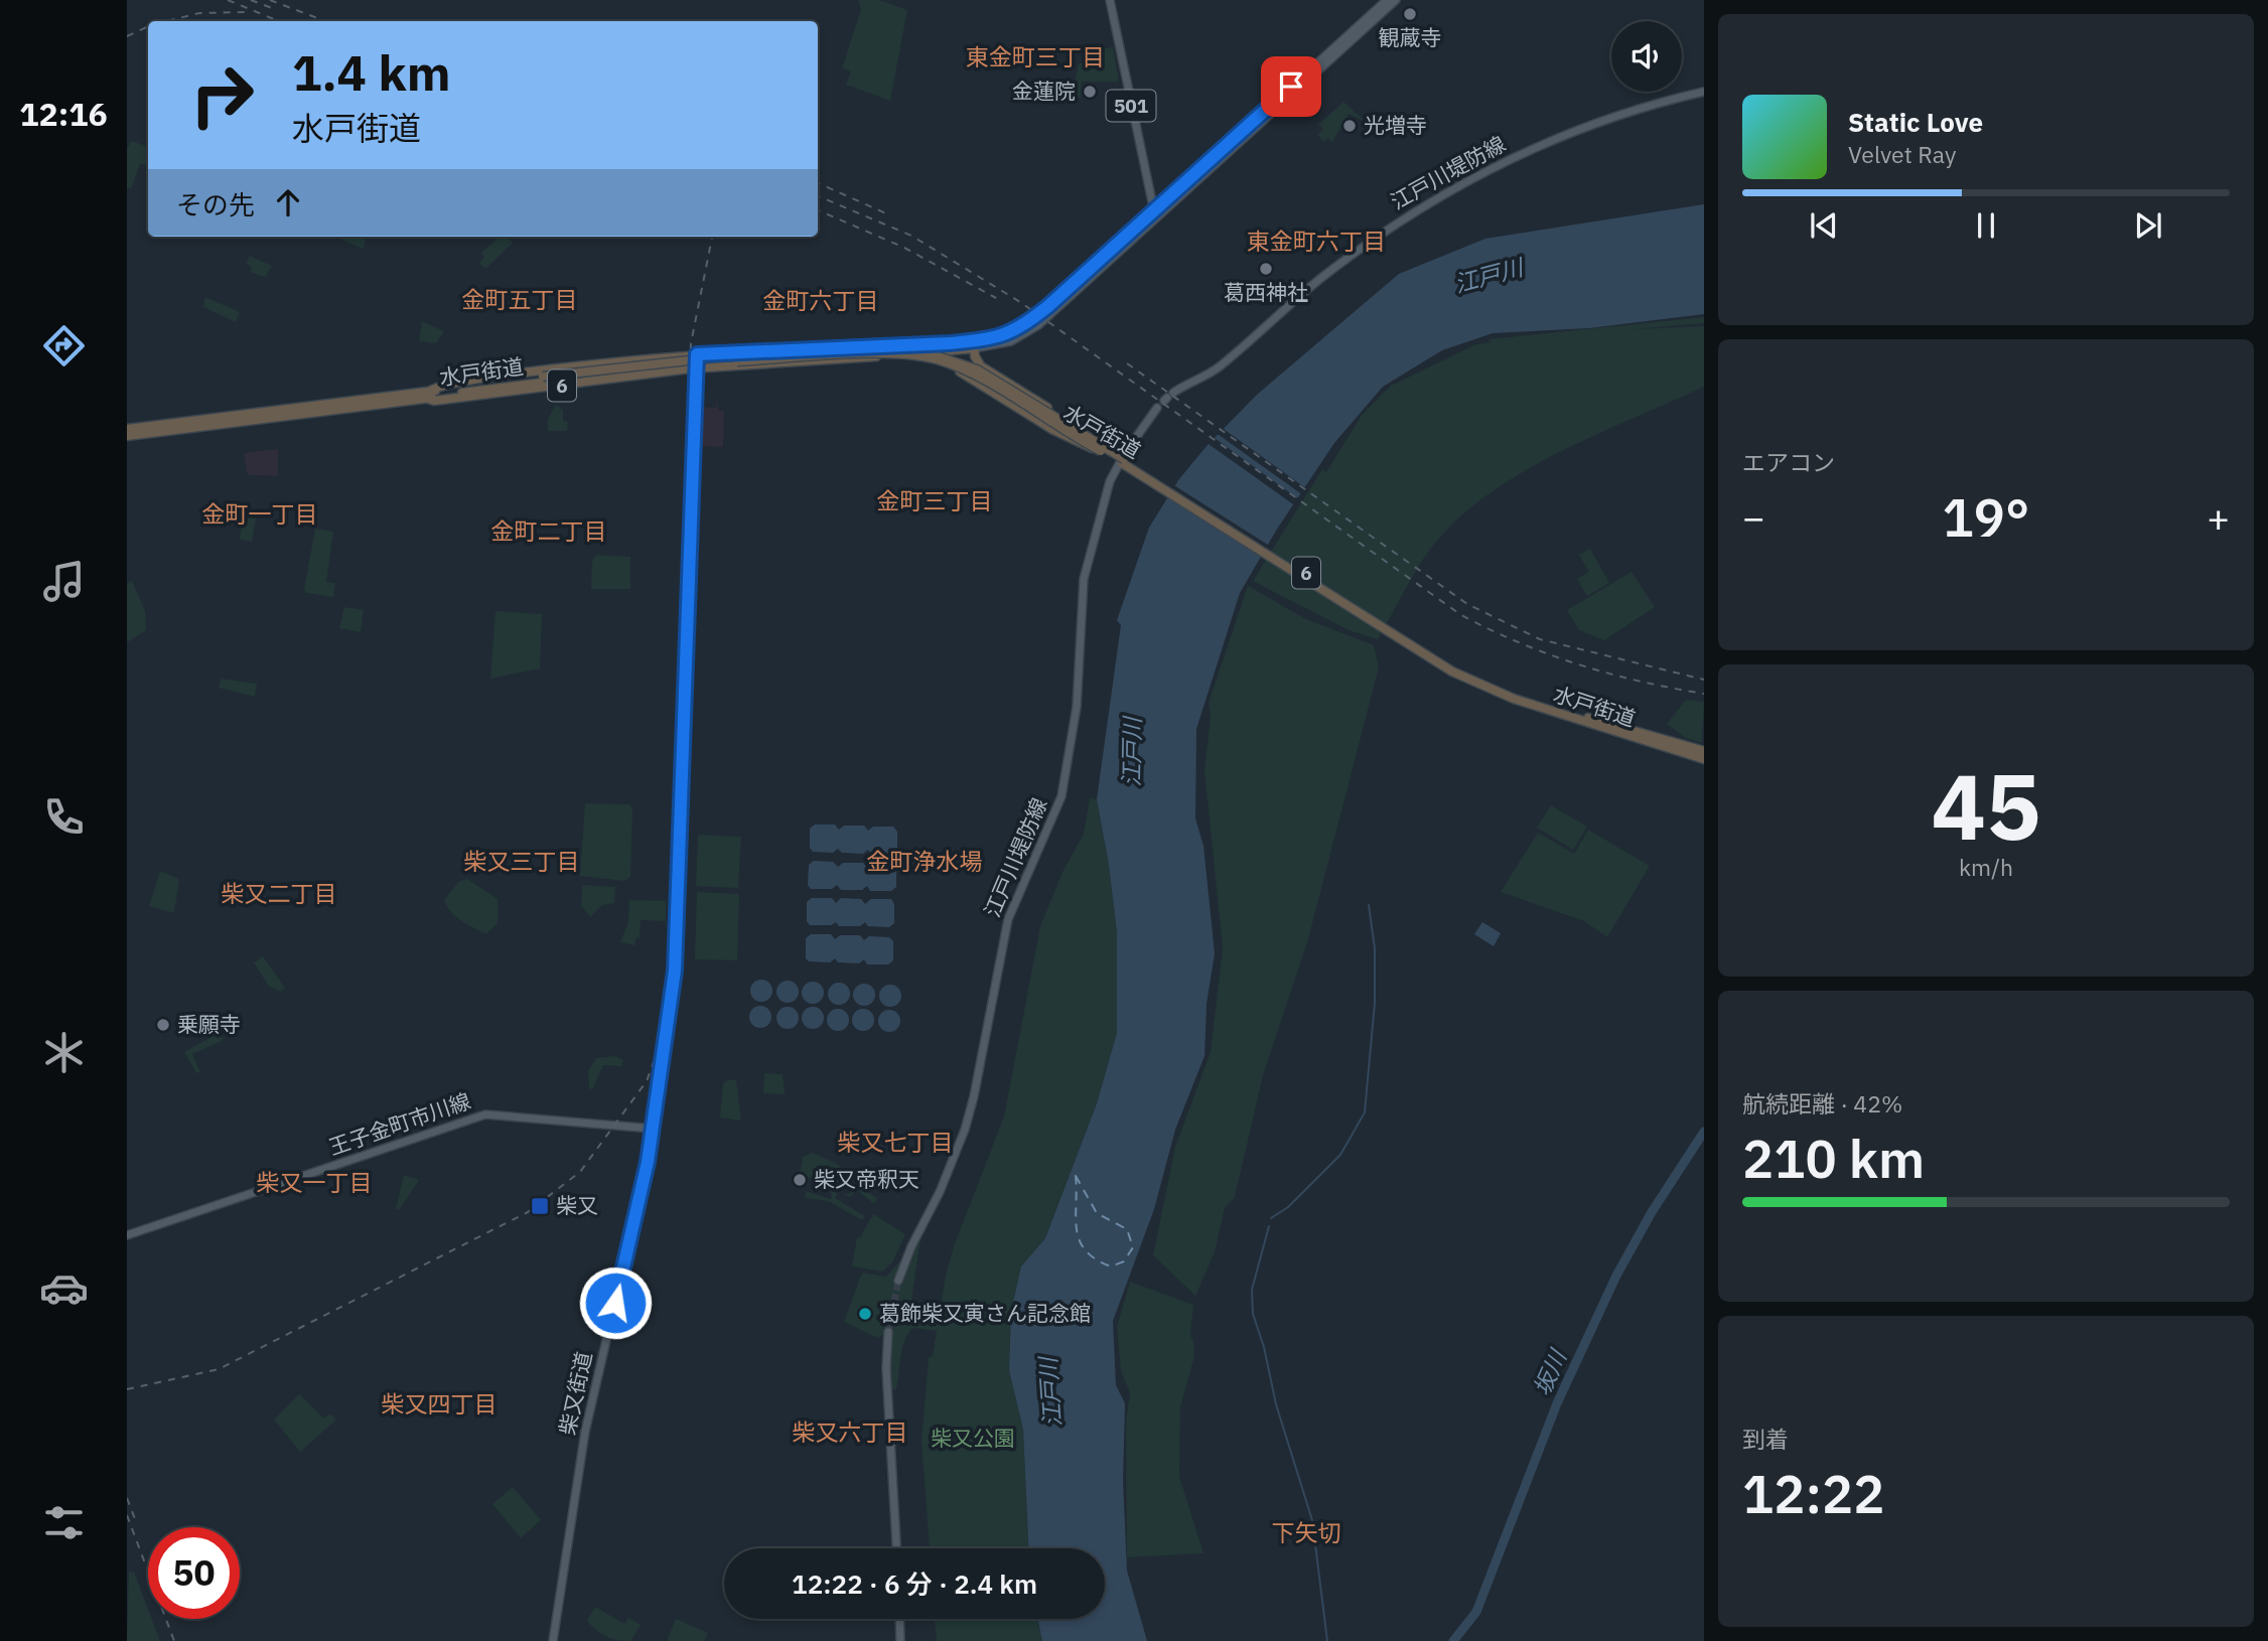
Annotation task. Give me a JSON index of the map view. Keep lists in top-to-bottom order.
{
  "streets": {
    "highway": ["水戸街道", "6"],
    "main road": [
      "501",
      "江戸川堤防線",
      "王子金町市川線",
      "柴又街道"
    ]
  },
  "crossings": [
    ["水戸街道", "柴又街道"],
    ["王子金町市川線", "柴又街道"]
  ],
  "districts": [
    "東金町三丁目",
    "東金町六丁目",
    "金町五丁目",
    "金町六丁目",
    "金町三丁目",
    "金町一丁目",
    "金町二丁目",
    "柴又三丁目",
    "金町浄水場",
    "柴又二丁目",
    "柴又七丁目",
    "柴又一丁目",
    "柴又四丁目",
    "柴又六丁目",
    "下矢切"
  ],
  "water": ["江戸川", "坂川"],
  "parks": ["柴又公園"],
  "places": {
    "other": [
      "観蔵寺",
      "金蓮院",
      "光増寺",
      "葛西神社",
      "乗願寺",
      "柴又帝釈天",
      "葛飾柴又寅さん記念館"
    ],
    "transit": ["柴又"]
  },
  "page": {
    "tabs": "12:16",
    "turn": ["1.4 km", "水戸街道"],
    "song": ["Static Love", "Velvet Ray"],
    "then": "その先",
    "tile": [
      "エアコン",
      ["45", "km/h"],
      ["航続距離 · 42%", "210 km"],
      ["到着", "12:22"]
    ],
    "heat": ["−", "19°", "+"],
    "limit": "50",
    "trip": "12:22 · 6 分 · 2.4 km"
  }
}
